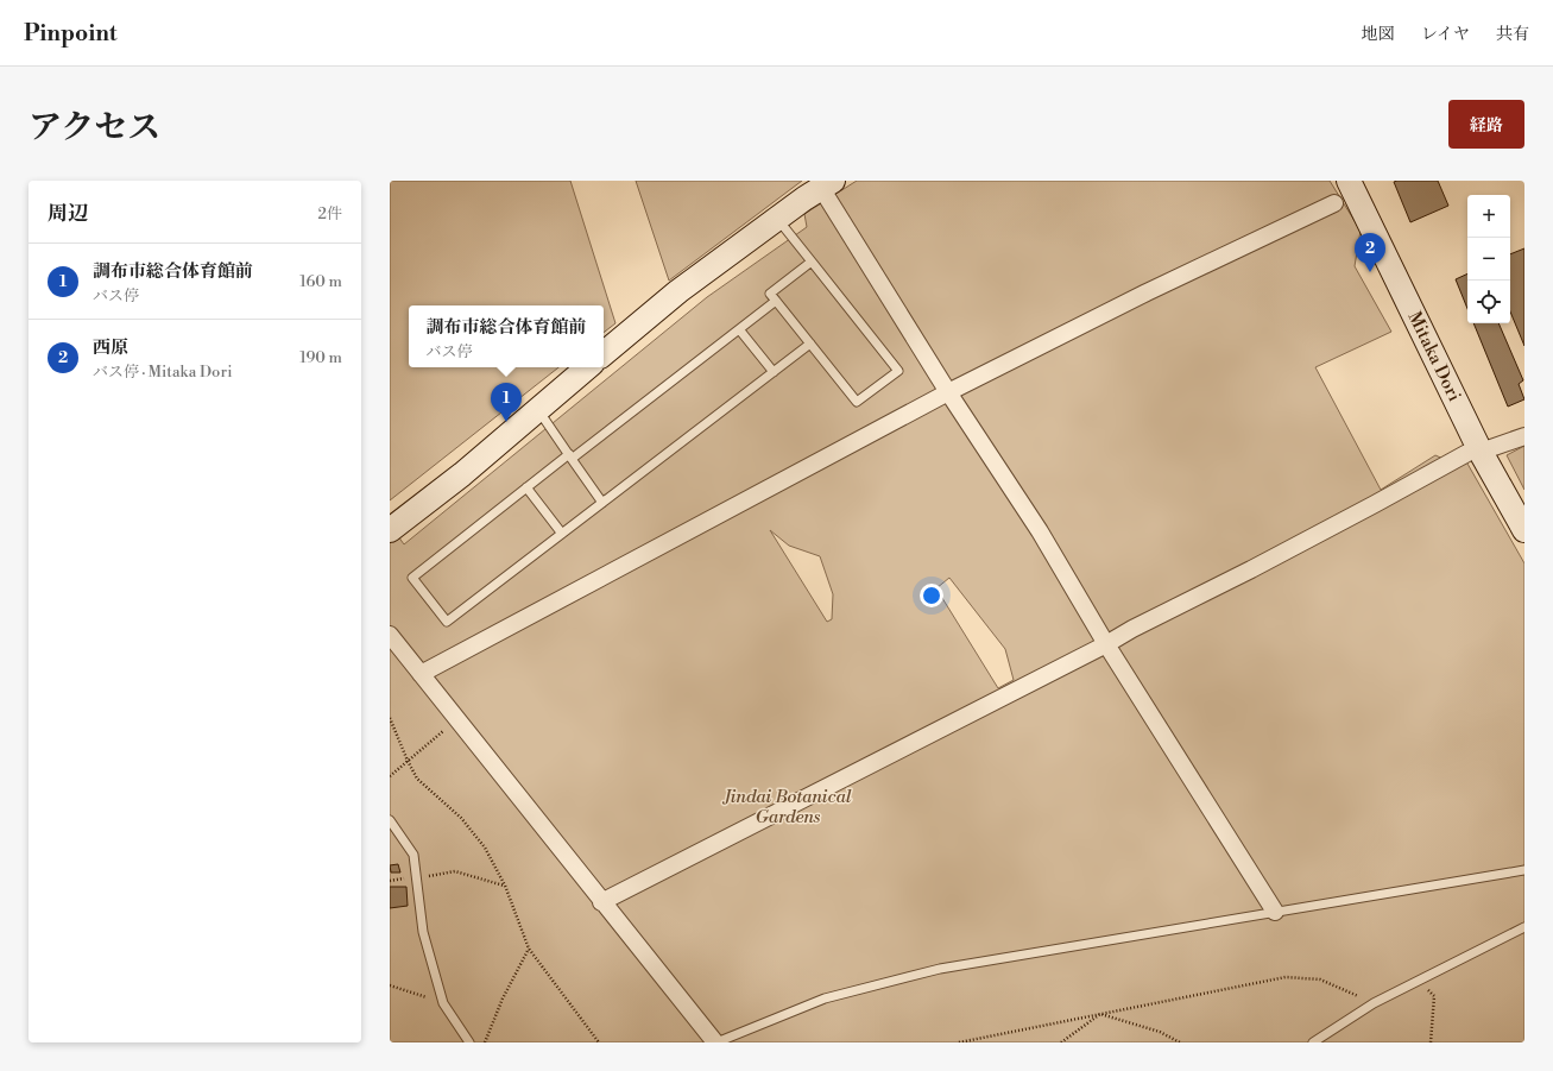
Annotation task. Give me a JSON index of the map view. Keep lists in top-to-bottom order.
{
  "streets": {
    "street": ["Mitaka Dori"]
  },
  "parks": ["Jindai Botanical Gardens"],
  "page": {
    "header": "Pinpoint",
    "nav": ["地図", "レイヤ", "共有"],
    "title": "アクセス",
    "buttons": "経路",
    "heading": ["周辺", "2件"],
    "map_buttons": ["+", "−"],
    "pins": ["2", "1"],
    "list": [
      {
        "mark": "1",
        "name": "調布市総合体育館前",
        "note": "バス停",
        "value": "160 m"
      },
      {
        "mark": "2",
        "name": "西原",
        "note": "バス停 · Mitaka Dori",
        "value": "190 m"
      }
    ],
    "popup": ["調布市総合体育館前", "バス停"]
  }
}
